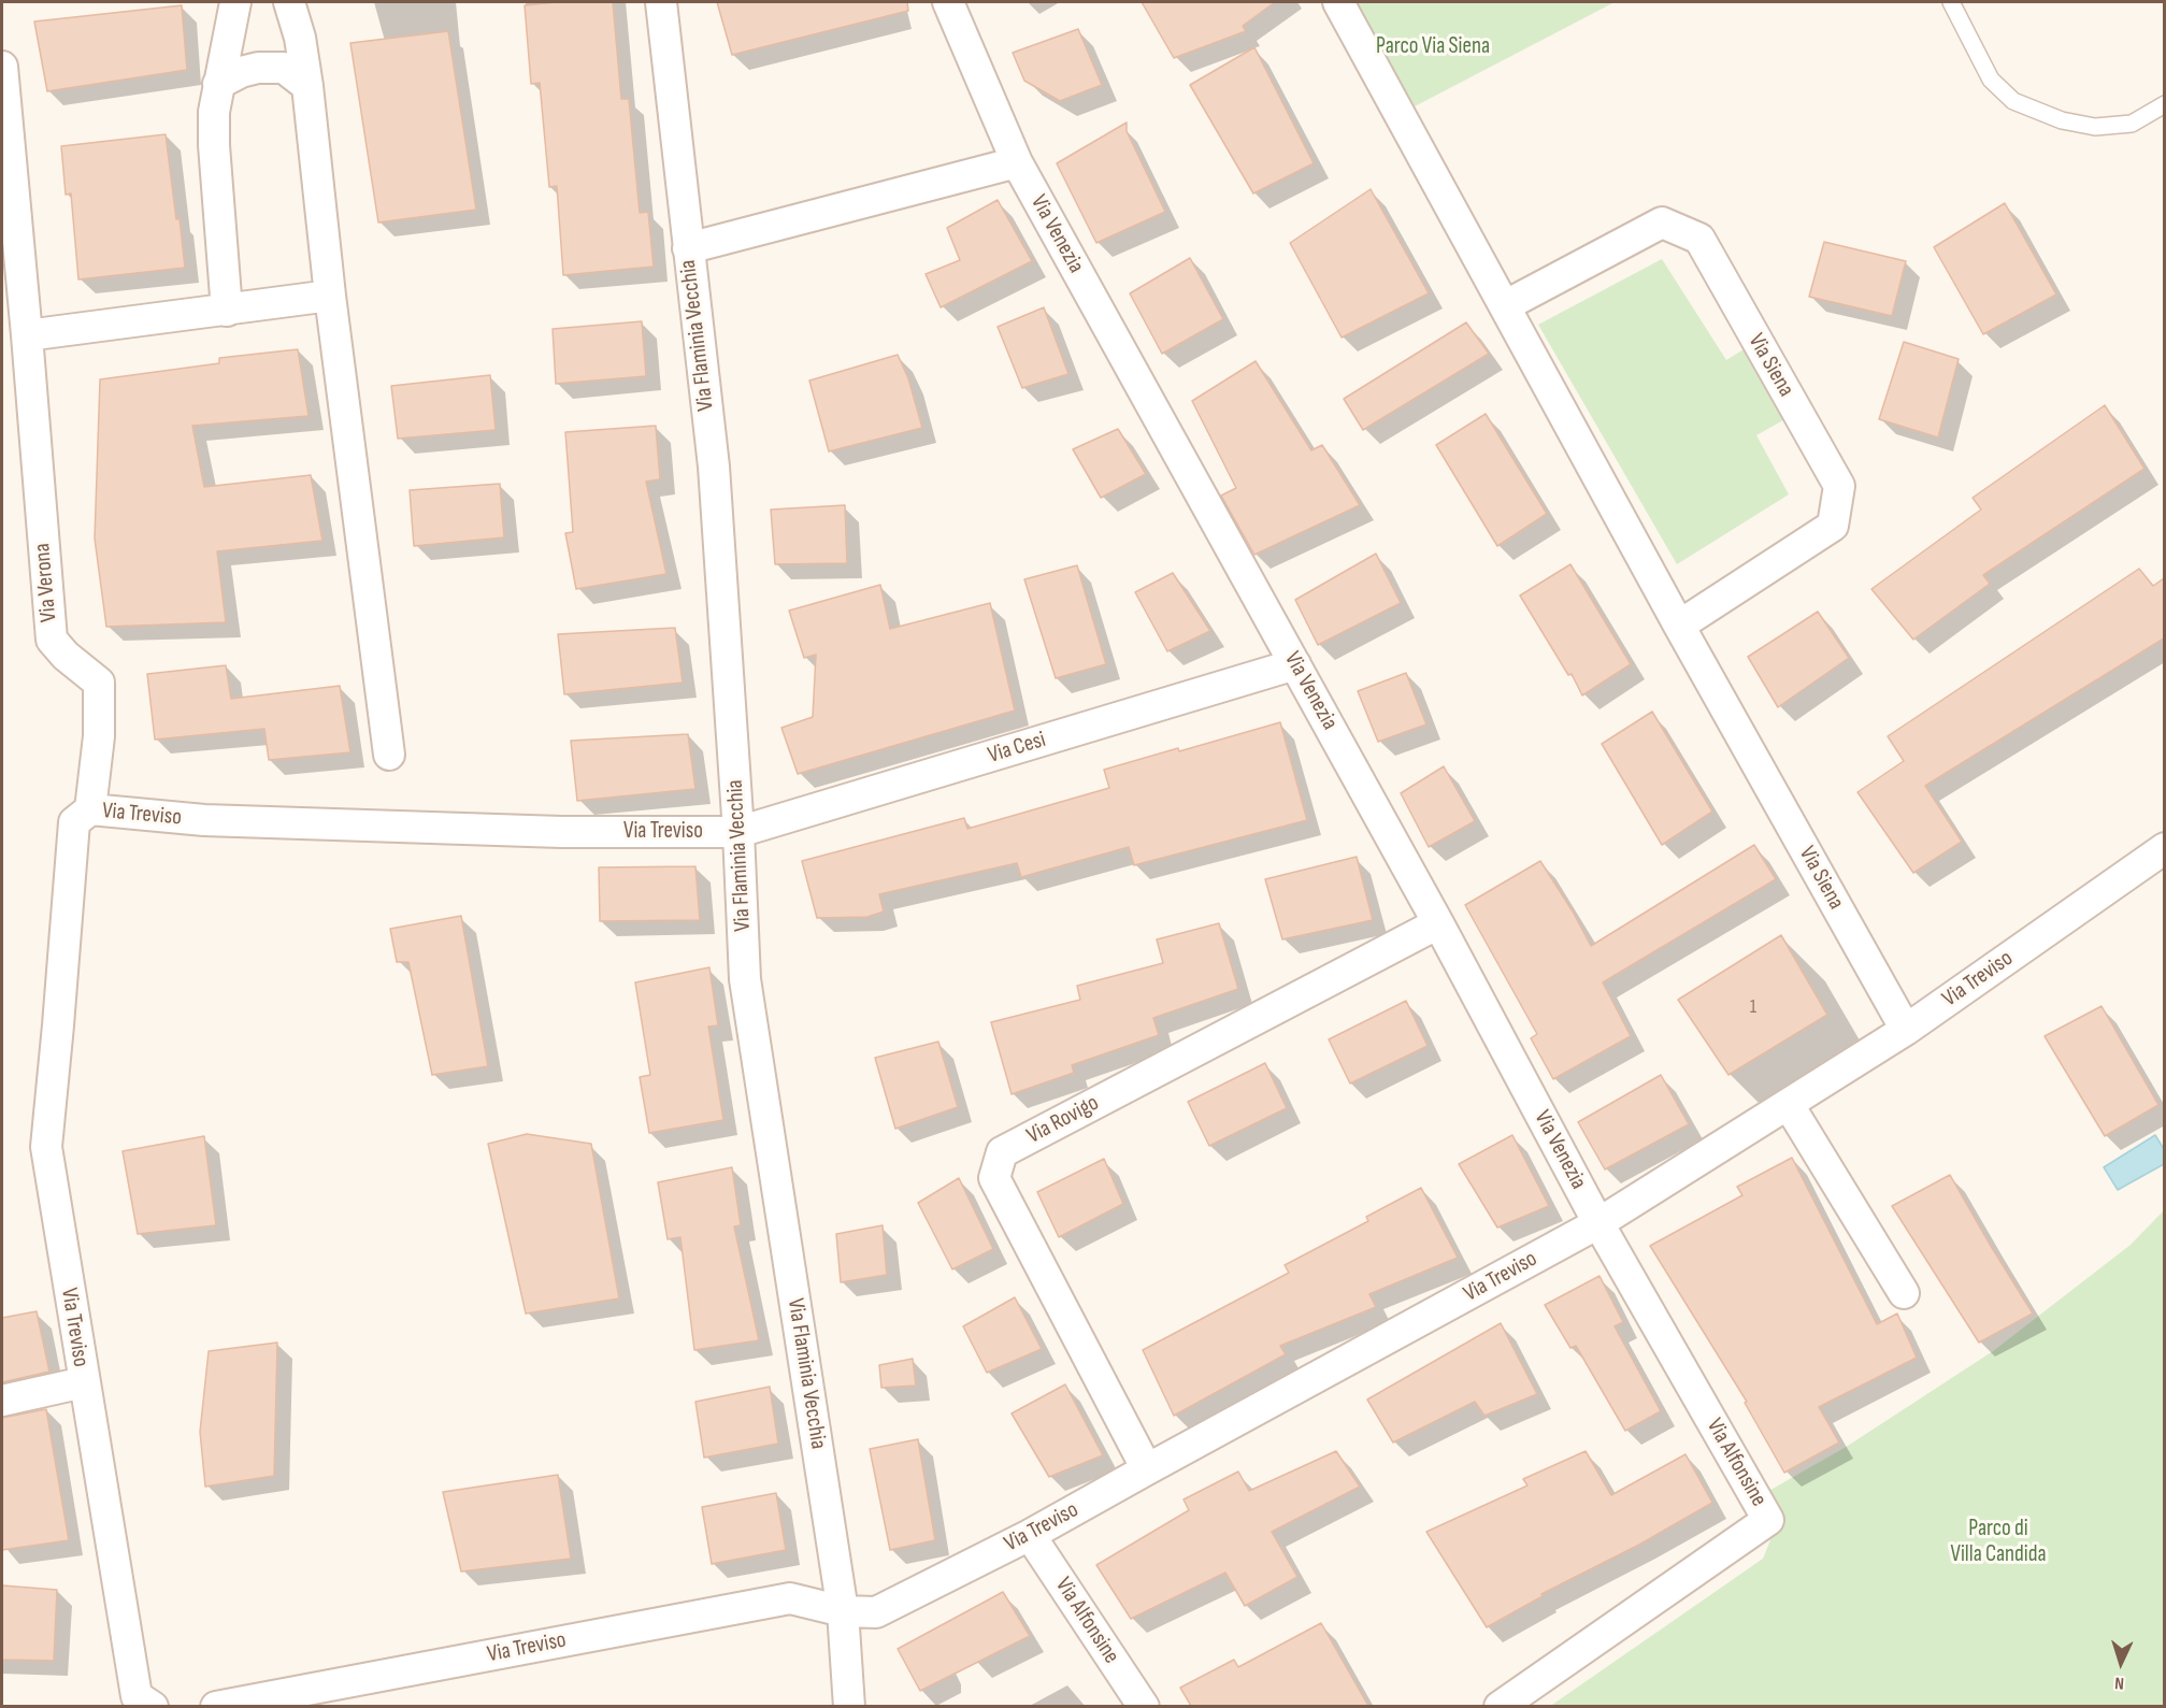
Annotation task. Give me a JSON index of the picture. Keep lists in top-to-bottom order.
{
  "streets": {
    "street": [
      "Via Venezia",
      "Via Flaminia Vecchia",
      "Via Siena",
      "Via Verona",
      "Via Cesi",
      "Via Treviso",
      "Via Rovigo",
      "Via Alfonsine"
    ]
  },
  "crossings": [
    ["Via Venezia", "Via Cesi"],
    ["Via Venezia", "Via Treviso"],
    ["Via Venezia", "Via Rovigo"],
    ["Via Venezia", "Via Alfonsine"],
    ["Via Flaminia Vecchia", "Via Cesi"],
    ["Via Flaminia Vecchia", "Via Treviso"],
    ["Via Siena", "Via Treviso"],
    ["Via Verona", "Via Treviso"],
    ["Via Cesi", "Via Treviso"],
    ["Via Treviso", "Via Rovigo"],
    ["Via Treviso", "Via Alfonsine"]
  ],
  "parks": ["Parco Via Siena", "Parco di Villa Candida"],
  "house_numbers": ["1"],
  "north": "bottom"
}
